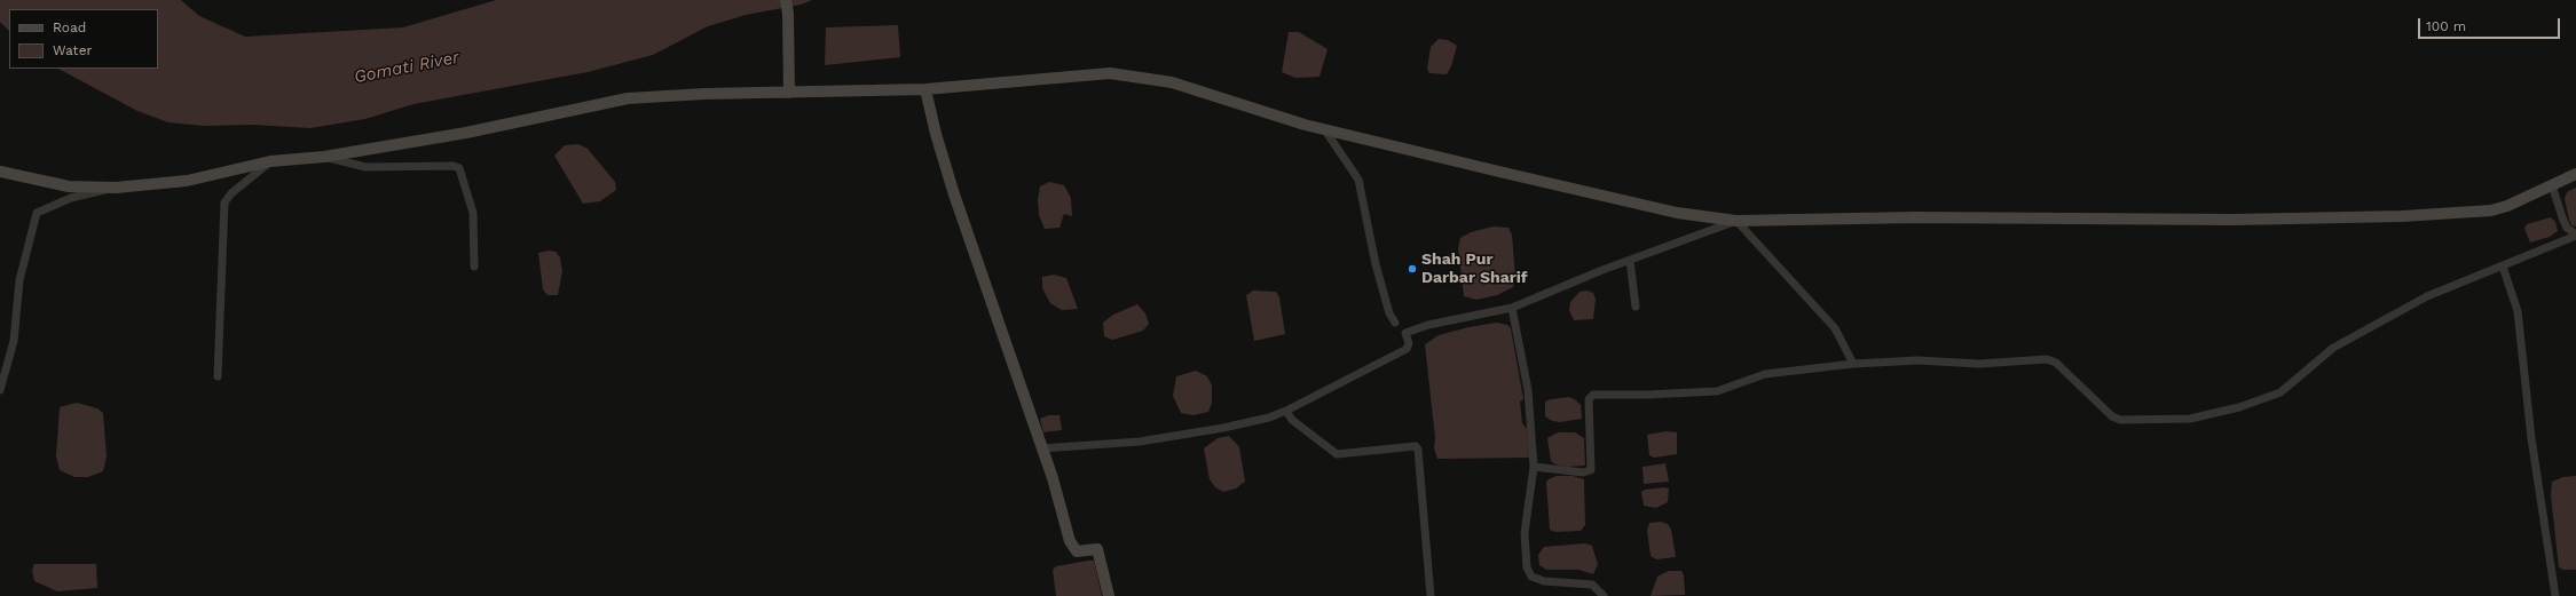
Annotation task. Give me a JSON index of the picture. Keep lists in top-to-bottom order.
{
  "water": ["Gomati River"],
  "places": ["Shah Pur Darbar Sharif"],
  "legend": ["Road", "Water"],
  "scale_bar": "100 m"
}
